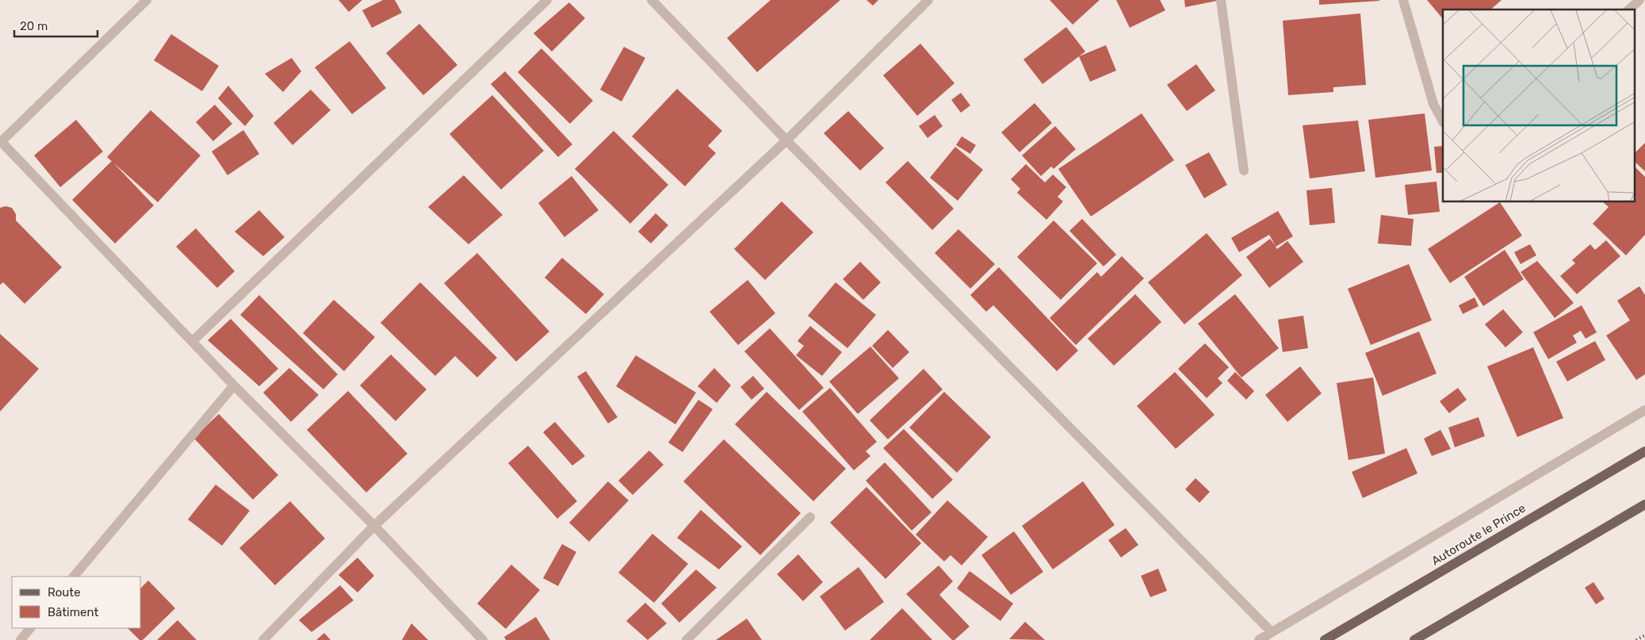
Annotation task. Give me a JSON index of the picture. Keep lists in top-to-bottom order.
{
  "streets": {
    "main road": ["Autoroute le Prince"]
  },
  "legend": ["Route", "Bâtiment"],
  "scale_bar": "20 m"
}
